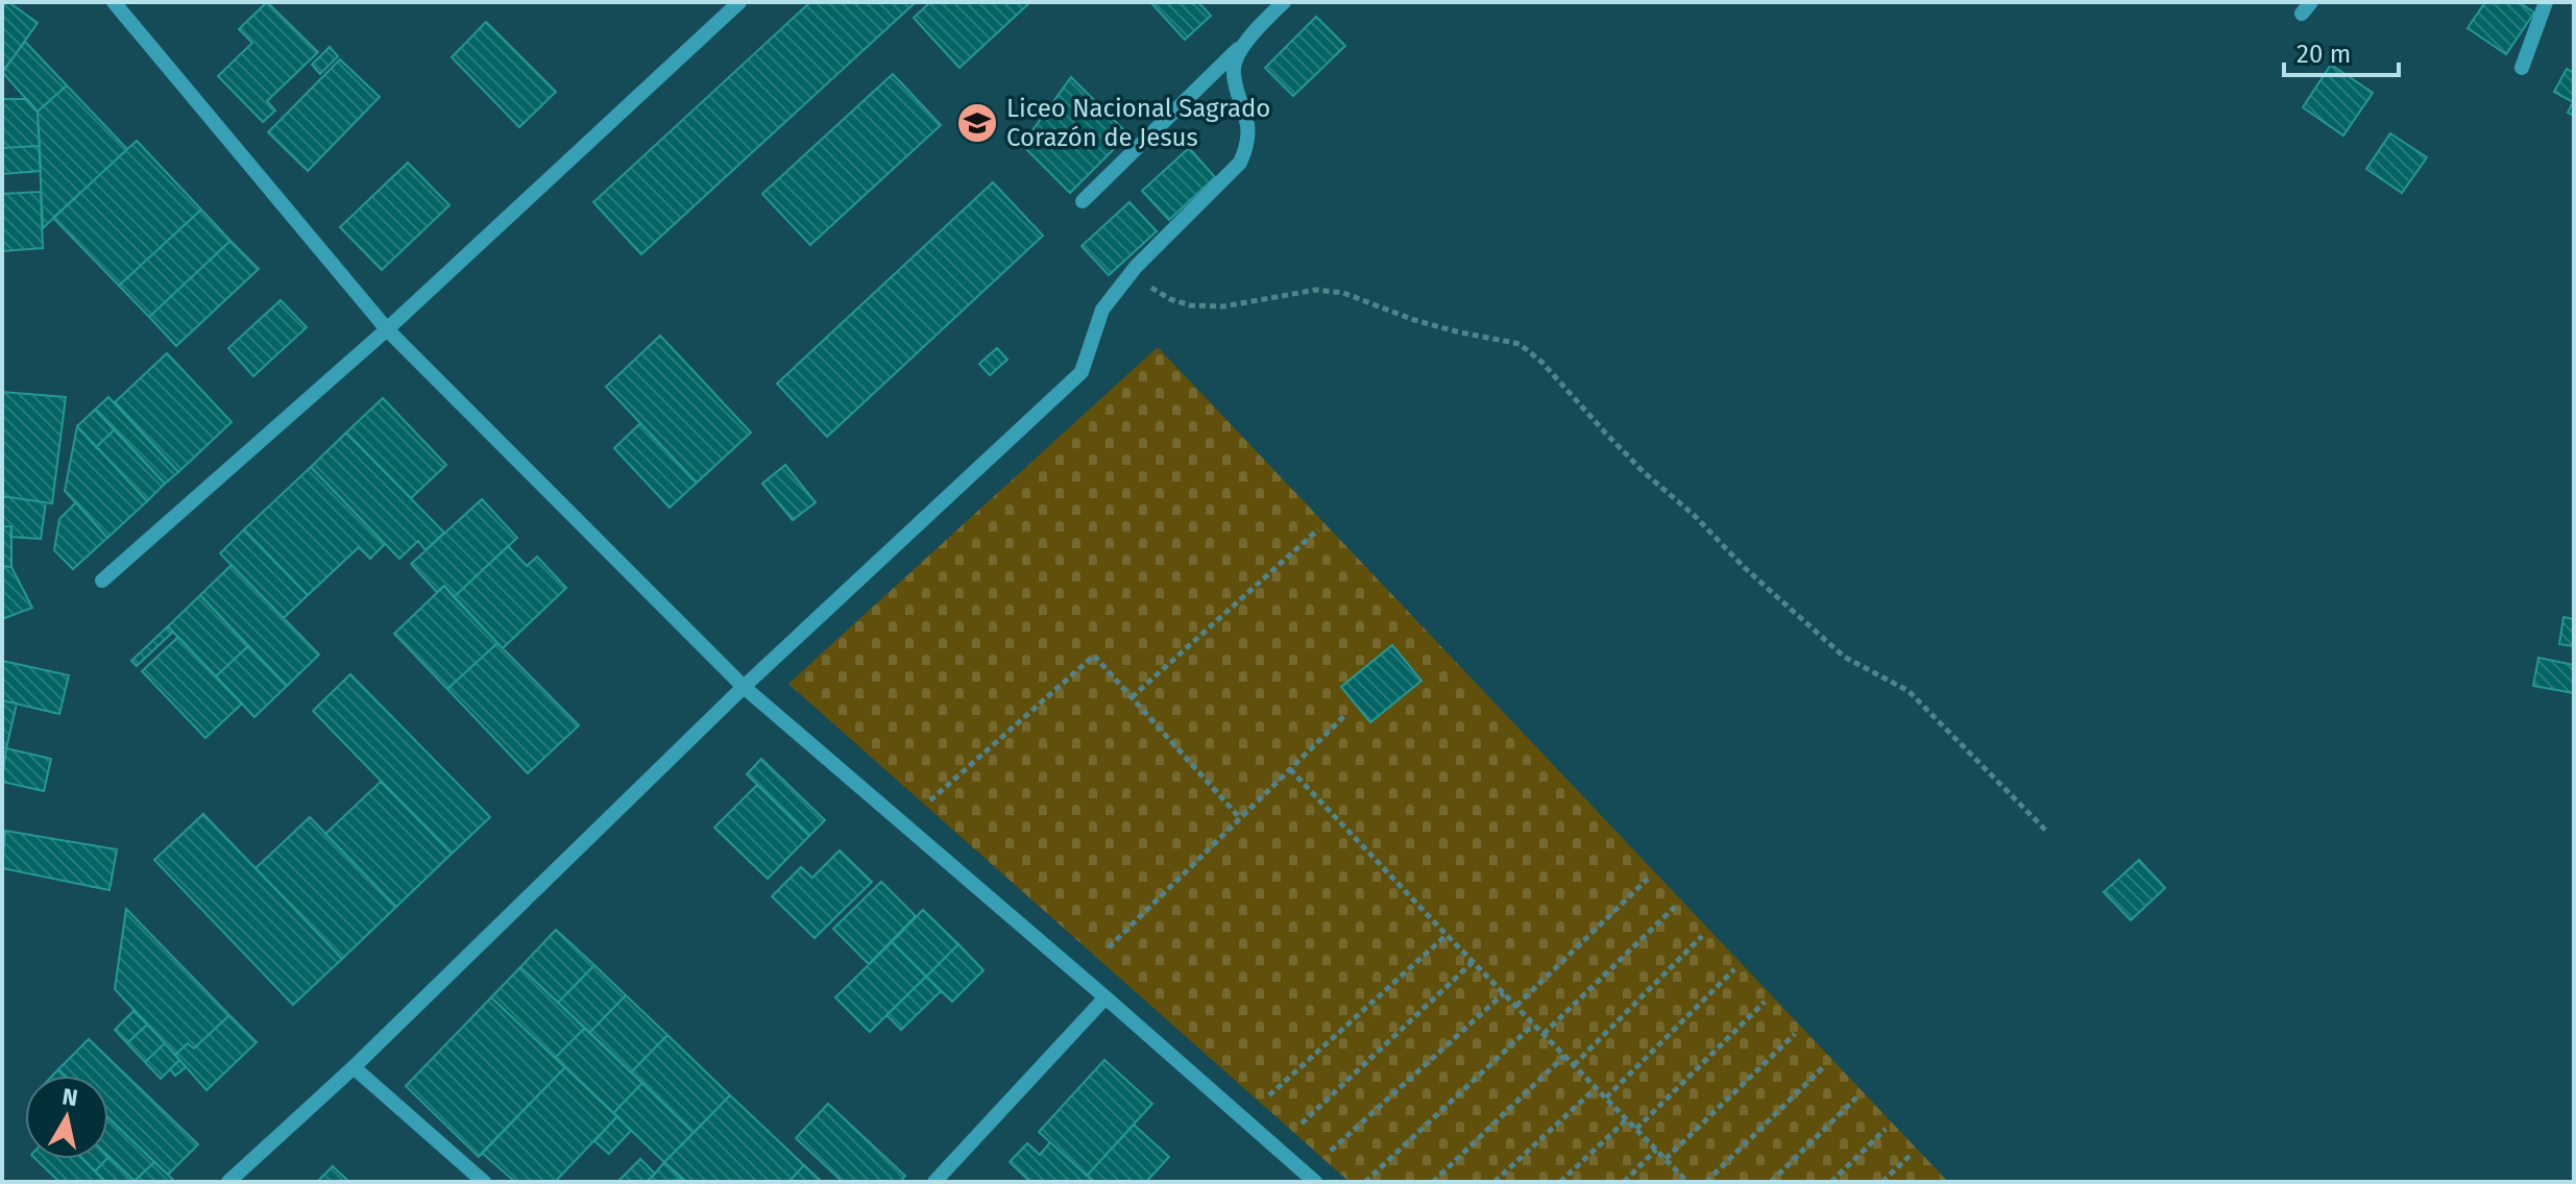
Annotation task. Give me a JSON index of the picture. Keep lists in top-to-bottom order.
{
  "places": {
    "school or university": ["Liceo Nacional Sagrado Corazón de Jesus"]
  },
  "scale_bar": "20 m",
  "north": "top"
}
